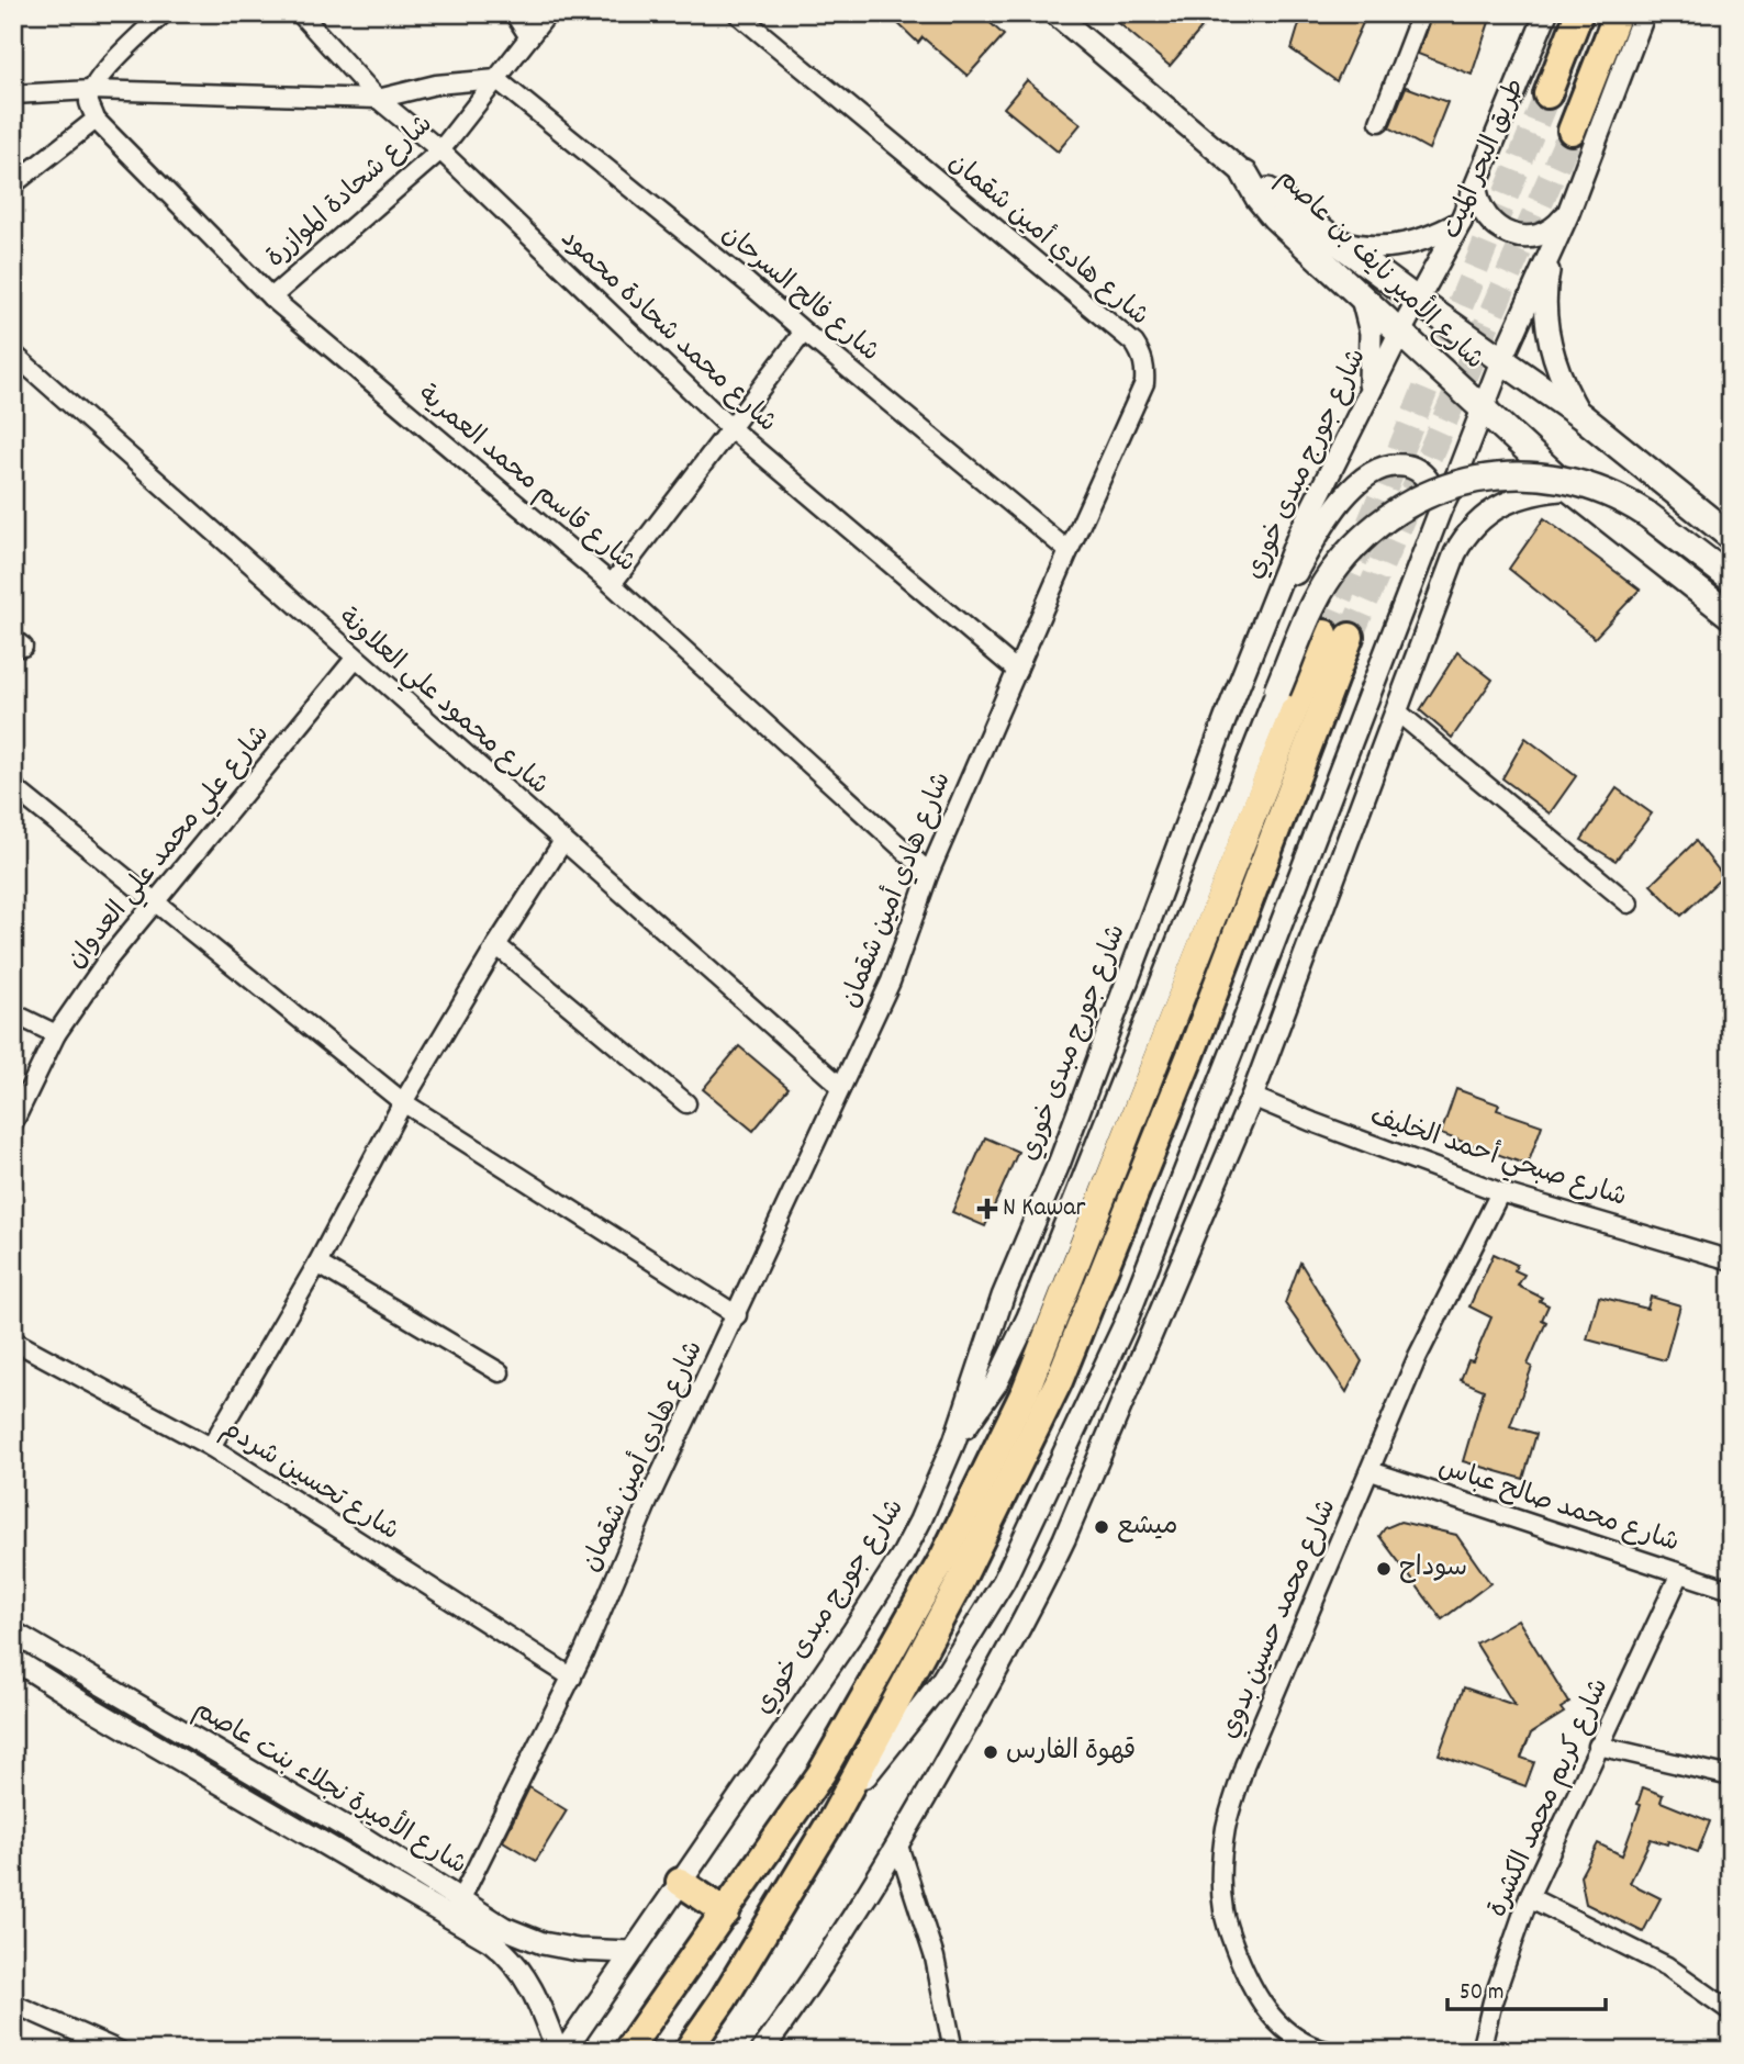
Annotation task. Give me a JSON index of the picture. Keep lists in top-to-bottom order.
{
  "streets": {
    "main road": ["طريق البحر الميت", "شارع الأمير نايف بن عاصم"],
    "street": [
      "شارع شحادة الموازرة",
      "شارع هادي أمين شقمان",
      "شارع فالح السرحان",
      "شارع محمد شحادة محمود",
      "شارع جورج مبدى خوري",
      "شارع قاسم محمد العمرية",
      "شارع محمود علي العلاونة",
      "شارع علي محمد علي العدوان",
      "شارع صبحي أحمد الخليف",
      "شارع تحسين شردم",
      "شارع محمد صالح عباس",
      "شارع محمد حسين بدوي",
      "شارع الأميرة نجلاء بنت عاصم",
      "شارع كريم محمد الكشرة"
    ]
  },
  "crossings": [
    ["طريق البحر الميت", "شارع الأمير نايف بن عاصم"],
    ["طريق البحر الميت", "شارع جورج مبدى خوري"],
    ["شارع شحادة الموازرة", "شارع فالح السرحان"],
    ["شارع شحادة الموازرة", "شارع محمد شحادة محمود"],
    ["شارع شحادة الموازرة", "شارع قاسم محمد العمرية"],
    ["شارع هادي أمين شقمان", "شارع فالح السرحان"],
    ["شارع هادي أمين شقمان", "شارع محمد شحادة محمود"],
    ["شارع هادي أمين شقمان", "شارع قاسم محمد العمرية"],
    ["شارع هادي أمين شقمان", "شارع محمود علي العلاونة"],
    ["شارع هادي أمين شقمان", "شارع تحسين شردم"],
    ["شارع هادي أمين شقمان", "شارع الأميرة نجلاء بنت عاصم"],
    ["شارع الأمير نايف بن عاصم", "شارع جورج مبدى خوري"],
    ["شارع جورج مبدى خوري", "شارع الأميرة نجلاء بنت عاصم"],
    ["شارع محمود علي العلاونة", "شارع علي محمد علي العدوان"],
    ["شارع صبحي أحمد الخليف", "شارع محمد حسين بدوي"],
    ["شارع محمد صالح عباس", "شارع محمد حسين بدوي"],
    ["شارع محمد صالح عباس", "شارع كريم محمد الكشرة"]
  ],
  "places": {
    "health": ["N Kawar"],
    "other": ["ميشع", "سوداح", "قهوة الفارس"]
  },
  "scale_bar": "50 m"
}
